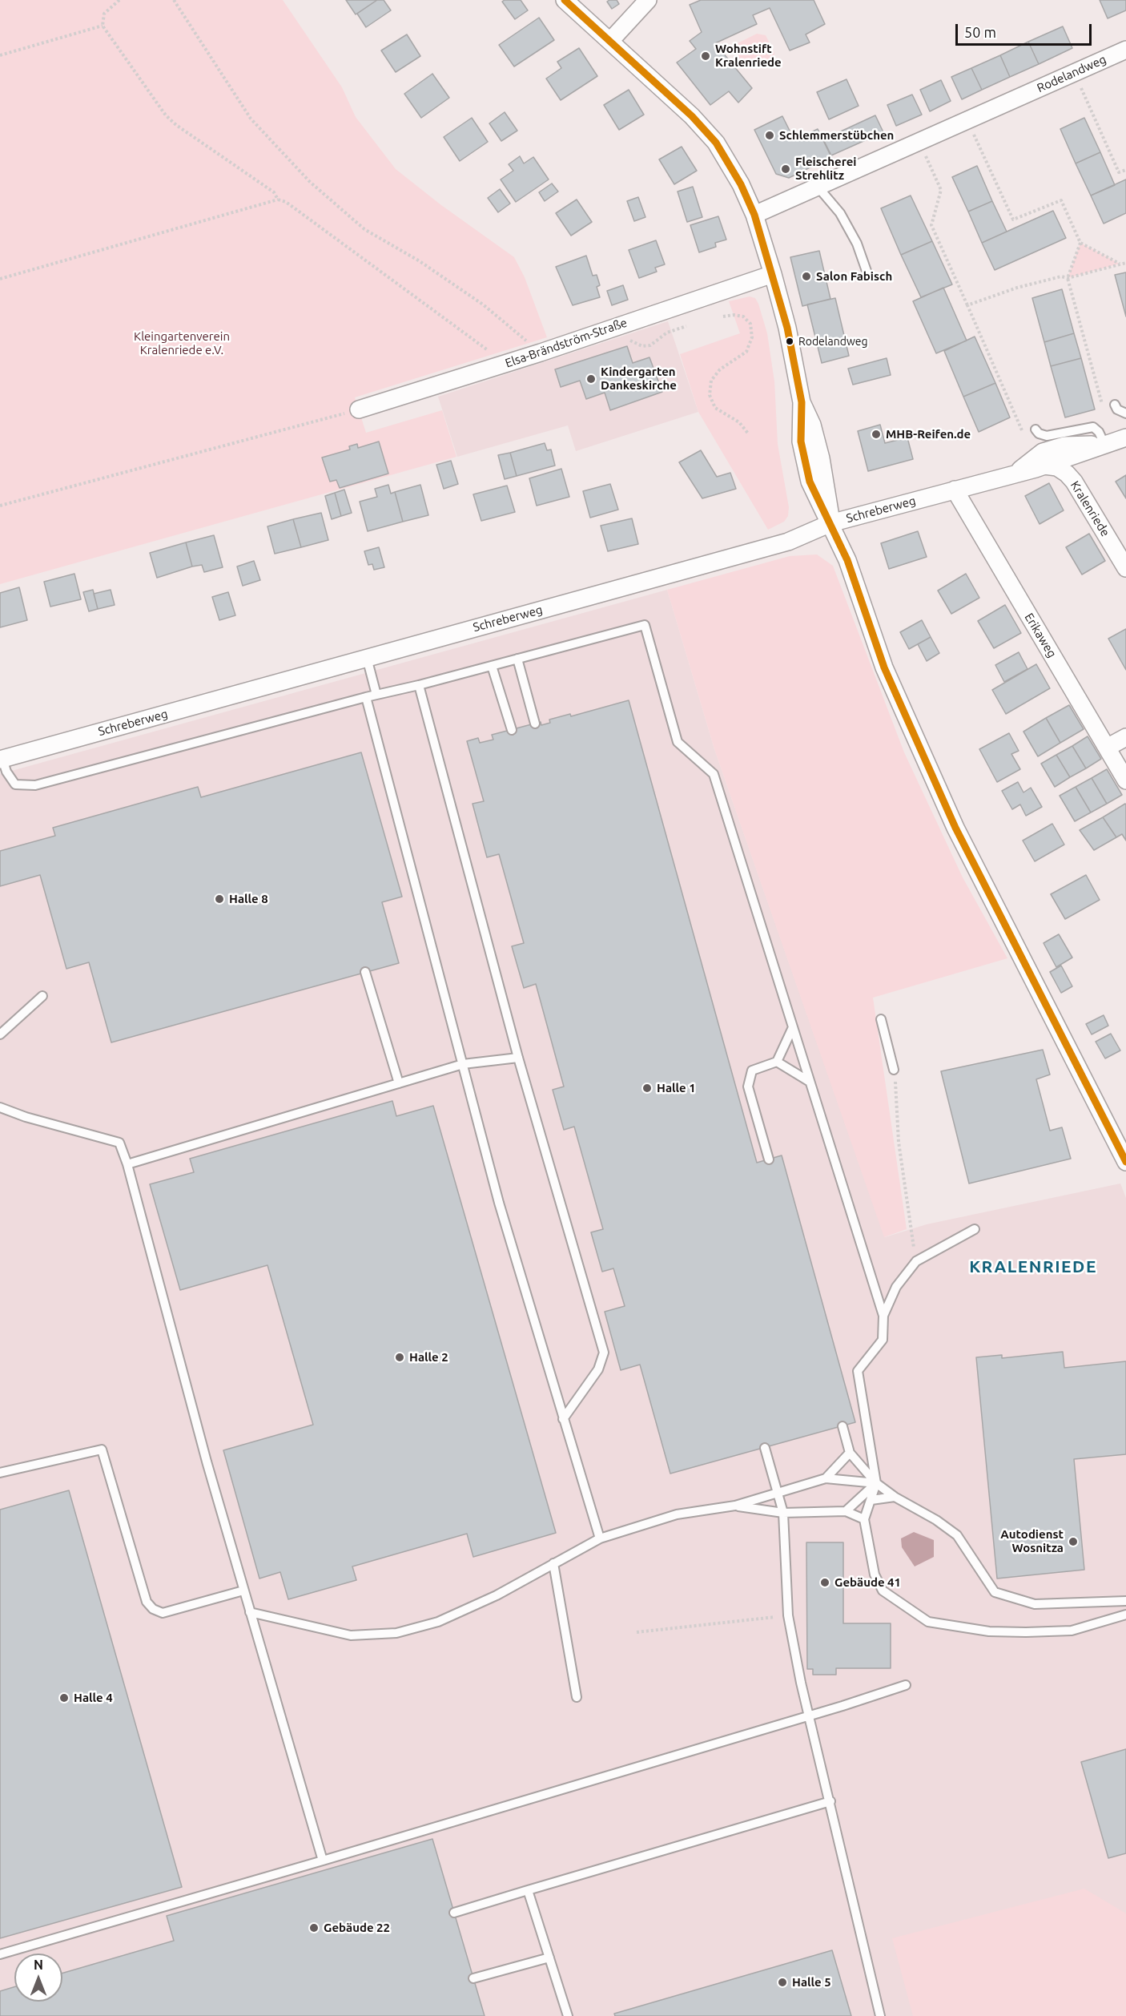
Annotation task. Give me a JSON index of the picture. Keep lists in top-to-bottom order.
{
  "streets": {
    "street": [
      "Rodelandweg",
      "Elsa-Brändström-Straße",
      "Kralenriede",
      "Schreberweg",
      "Erikaweg"
    ]
  },
  "crossings": [
    ["Kralenriede", "Schreberweg"],
    ["Schreberweg", "Erikaweg"]
  ],
  "districts": ["KRALENRIEDE"],
  "parks": ["Kleingartenverein Kralenriede e.V."],
  "places": [
    "Wohnstift Kralenriede",
    "Schlemmerstübchen",
    "Fleischerei Strehlitz",
    "Salon Fabisch",
    "Rodelandweg",
    "Kindergarten Dankeskirche",
    "MHB-Reifen.de",
    "Halle 8",
    "Halle 1",
    "Halle 2",
    "Autodienst Wosnitza",
    "Gebäude 41",
    "Halle 4",
    "Gebäude 22",
    "Halle 5"
  ],
  "scale_bar": "50 m",
  "north": "top"
}
